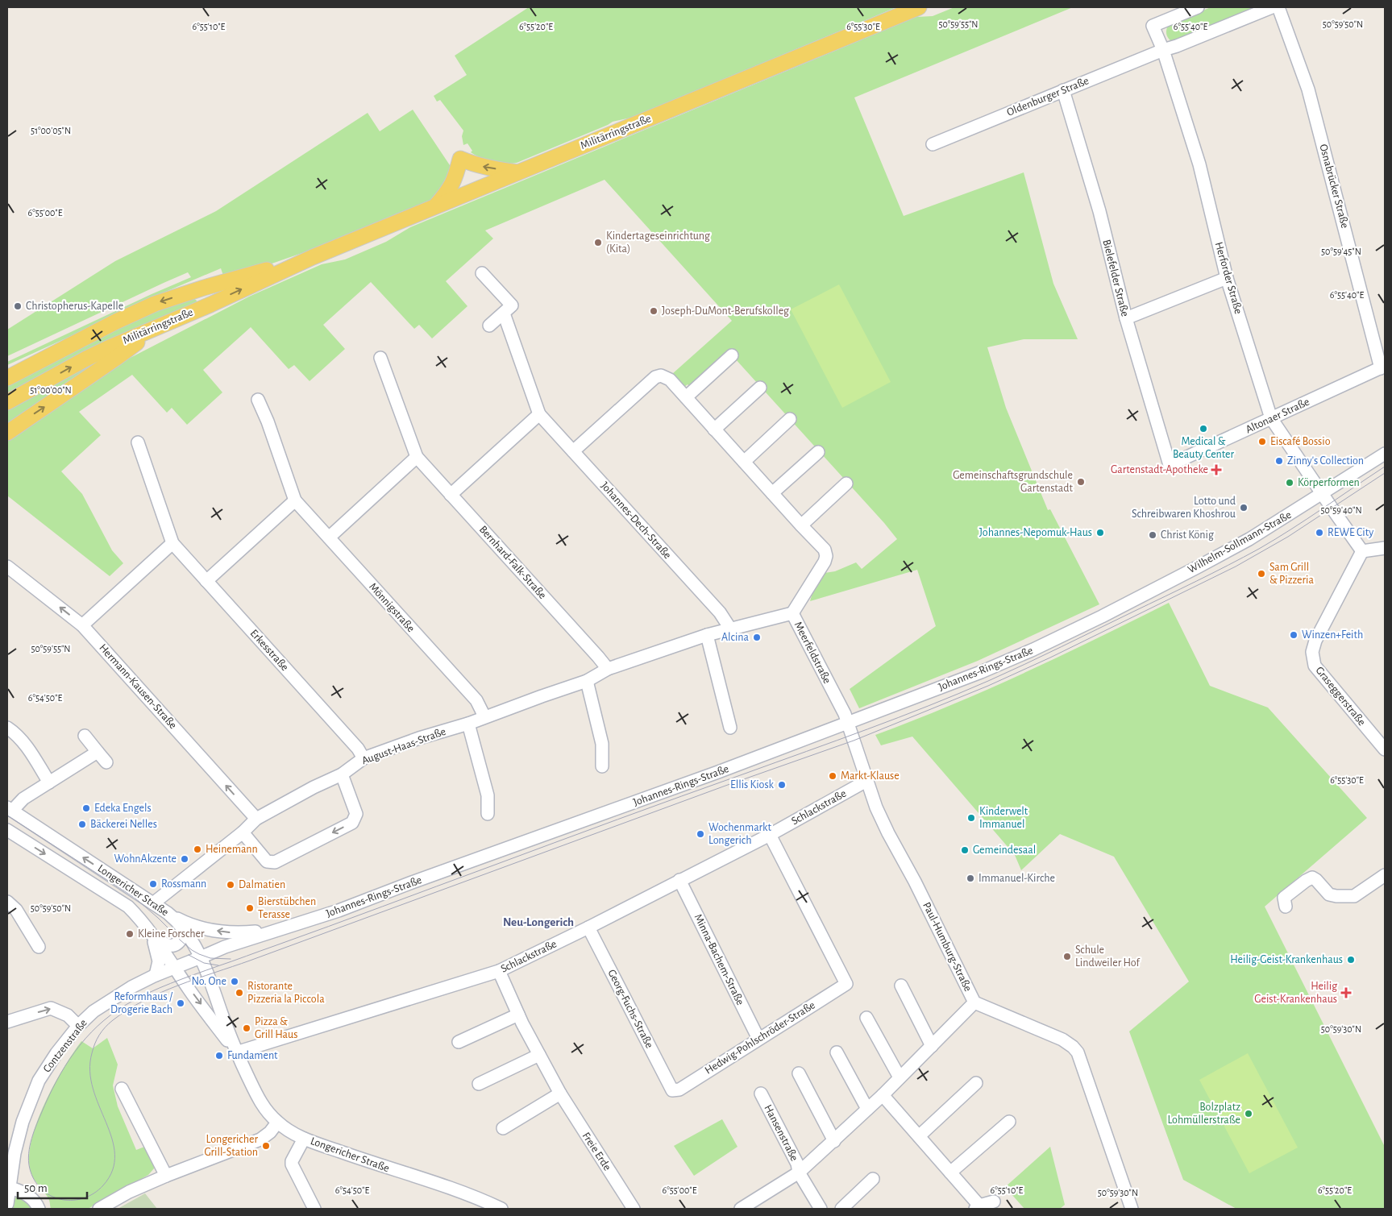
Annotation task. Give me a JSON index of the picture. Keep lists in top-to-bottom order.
{
  "streets": {
    "main road": ["Militärringstraße"],
    "street": [
      "Oldenburger Straße",
      "Osnabrücker Straße",
      "Bielefelder Straße",
      "Herforder Straße",
      "Altonaer Straße",
      "Johannes-Dech-Straße",
      "Wilhelm-Sollmann-Straße",
      "Bernhard-Falk-Straße",
      "Mönnigstraße",
      "Erkesstraße",
      "Meerfeldstraße",
      "Johannes-Rings-Straße",
      "Hermann-Kausen-Straße",
      "Graseggerstraße",
      "August-Haas-Straße",
      "Schlackstraße",
      "Longericher Straße",
      "Paul-Humburg-Straße",
      "Minna-Bachem-Straße",
      "Georg-Fuchs-Straße",
      "Hedwig-Pohlschröder-Straße",
      "Contzenstraße",
      "Hansenstraße",
      "Freie Erde"
    ]
  },
  "crossings": [
    ["Oldenburger Straße", "Bielefelder Straße"],
    ["Oldenburger Straße", "Herforder Straße"],
    ["Osnabrücker Straße", "Altonaer Straße"],
    ["Bielefelder Straße", "Altonaer Straße"],
    ["Herforder Straße", "Altonaer Straße"],
    ["Herforder Straße", "Wilhelm-Sollmann-Straße"],
    ["Herforder Straße", "Graseggerstraße"],
    ["Johannes-Dech-Straße", "Meerfeldstraße"],
    ["Johannes-Dech-Straße", "August-Haas-Straße"],
    ["Wilhelm-Sollmann-Straße", "Johannes-Rings-Straße"],
    ["Bernhard-Falk-Straße", "August-Haas-Straße"],
    ["Mönnigstraße", "August-Haas-Straße"],
    ["Erkesstraße", "August-Haas-Straße"],
    ["Meerfeldstraße", "Johannes-Rings-Straße"],
    ["Meerfeldstraße", "August-Haas-Straße"],
    ["Meerfeldstraße", "Paul-Humburg-Straße"],
    ["Johannes-Rings-Straße", "Longericher Straße"],
    ["Johannes-Rings-Straße", "Paul-Humburg-Straße"],
    ["Johannes-Rings-Straße", "Contzenstraße"],
    ["Hermann-Kausen-Straße", "August-Haas-Straße"],
    ["August-Haas-Straße", "Longericher Straße"],
    ["Schlackstraße", "Longericher Straße"],
    ["Schlackstraße", "Paul-Humburg-Straße"],
    ["Schlackstraße", "Minna-Bachem-Straße"],
    ["Schlackstraße", "Georg-Fuchs-Straße"],
    ["Schlackstraße", "Hedwig-Pohlschröder-Straße"],
    ["Schlackstraße", "Freie Erde"],
    ["Longericher Straße", "Contzenstraße"],
    ["Paul-Humburg-Straße", "Hansenstraße"],
    ["Minna-Bachem-Straße", "Hedwig-Pohlschröder-Straße"],
    ["Georg-Fuchs-Straße", "Hedwig-Pohlschröder-Straße"]
  ],
  "one_way": ["Hermann-Kausen-Straße"],
  "districts": ["Neu-Longerich"],
  "places": {
    "other": [
      "Kindertageseinrichtung (Kita)",
      "Christopherus-Kapelle",
      "Joseph-DuMont-Berufskolleg",
      "Medical & Beauty Center",
      "Eiscafé Bossio",
      "Zinny's Collection",
      "Gemeinschaftsgrundschule Gartenstadt",
      "Körperformen",
      "Lotto und Schreibwaren Khoshrou",
      "Johannes-Nepomuk-Haus",
      "REWE City",
      "Christ König",
      "Sam Grill & Pizzeria",
      "Winzen+Feith",
      "Alcina",
      "Markt-Klause",
      "Ellis Kiosk",
      "Edeka Engels",
      "Kinderwelt Immanuel",
      "Bäckerei Nelles",
      "Wochenmarkt Longerich",
      "Heinemann",
      "Gemeindesaal",
      "WohnAkzente",
      "Immanuel-Kirche",
      "Rossmann",
      "Dalmatien",
      "Bierstübchen Terasse",
      "Kleine Forscher",
      "Schule Lindweiler Hof",
      "Heilig-Geist-Krankenhaus",
      "No. One",
      "Ristorante Pizzeria la Piccola",
      "Reformhaus / Drogerie Bach",
      "Pizza & Grill Haus",
      "Fundament",
      "Bolzplatz Lohmüllerstraße",
      "Longericher Grill-Station"
    ],
    "health": ["Gartenstadt-Apotheke", "Heilig Geist-Krankenhaus"]
  },
  "scale_bar": "50 m",
  "coordinates": [
    "50°59'55\"N",
    "50°59'50\"N",
    "6°55'10\"E",
    "6°55'20\"E",
    "6°55'30\"E",
    "6°55'40\"E",
    "51°00'05\"N",
    "6°55'00\"E",
    "50°59'45\"N",
    "51°00'00\"N",
    "50°59'40\"N",
    "6°54'50\"E",
    "50°59'30\"N"
  ]
}
